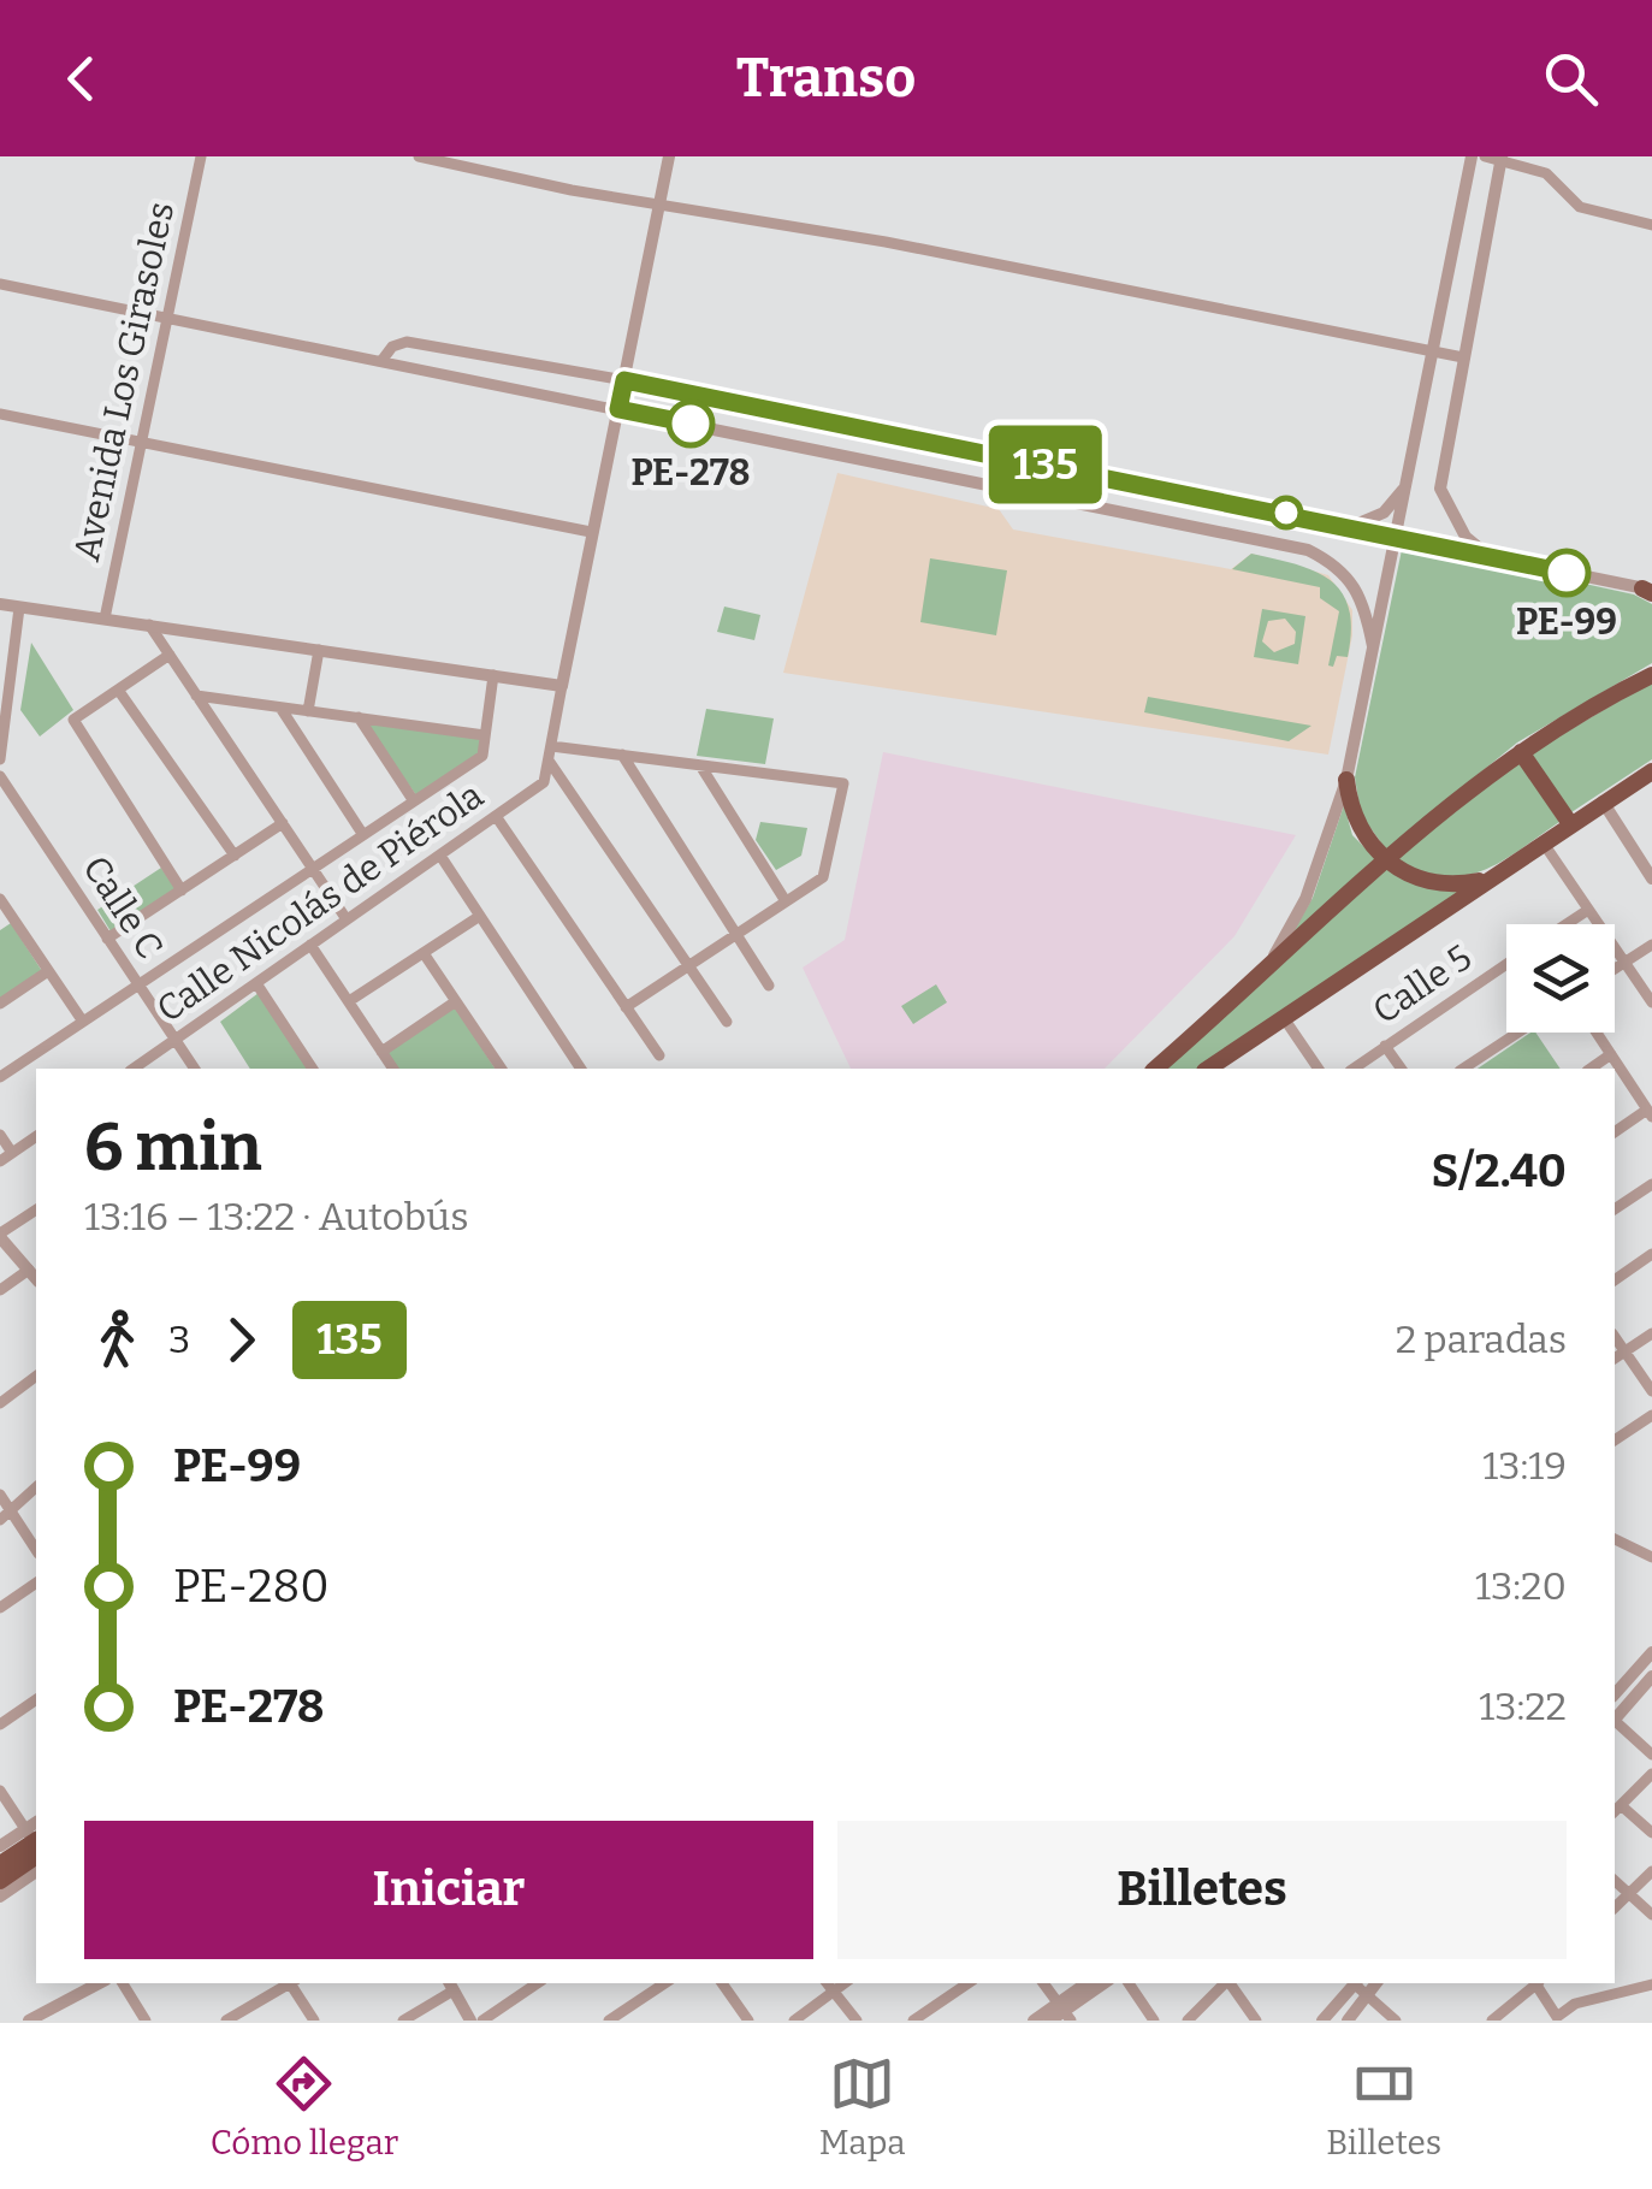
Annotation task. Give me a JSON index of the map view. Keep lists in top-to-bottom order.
{
  "streets": {
    "street": [
      "Avenida Los Girasoles",
      "Calle Nicolás de Piérola",
      "Calle C",
      "Calle 5"
    ]
  },
  "crossings": [
    ["Calle Nicolás de Piérola", "Calle C"]
  ],
  "places": ["PE-278", "PE-99"],
  "lines": ["bus line 135"],
  "page": {
    "header": "Transo",
    "on_map": "135",
    "heading": ["6 min", "13:16 – 13:22 · Autobús", "S/2.40"],
    "legs": ["3", "135", "2 paradas"],
    "list": [
      {
        "name": "PE-99",
        "value": "13:19"
      },
      {
        "name": "PE-280",
        "value": "13:20"
      },
      {
        "name": "PE-278",
        "value": "13:22"
      }
    ],
    "buttons": ["Iniciar", "Billetes"],
    "tabs": ["Cómo llegar", "Mapa", "Billetes"]
  }
}
